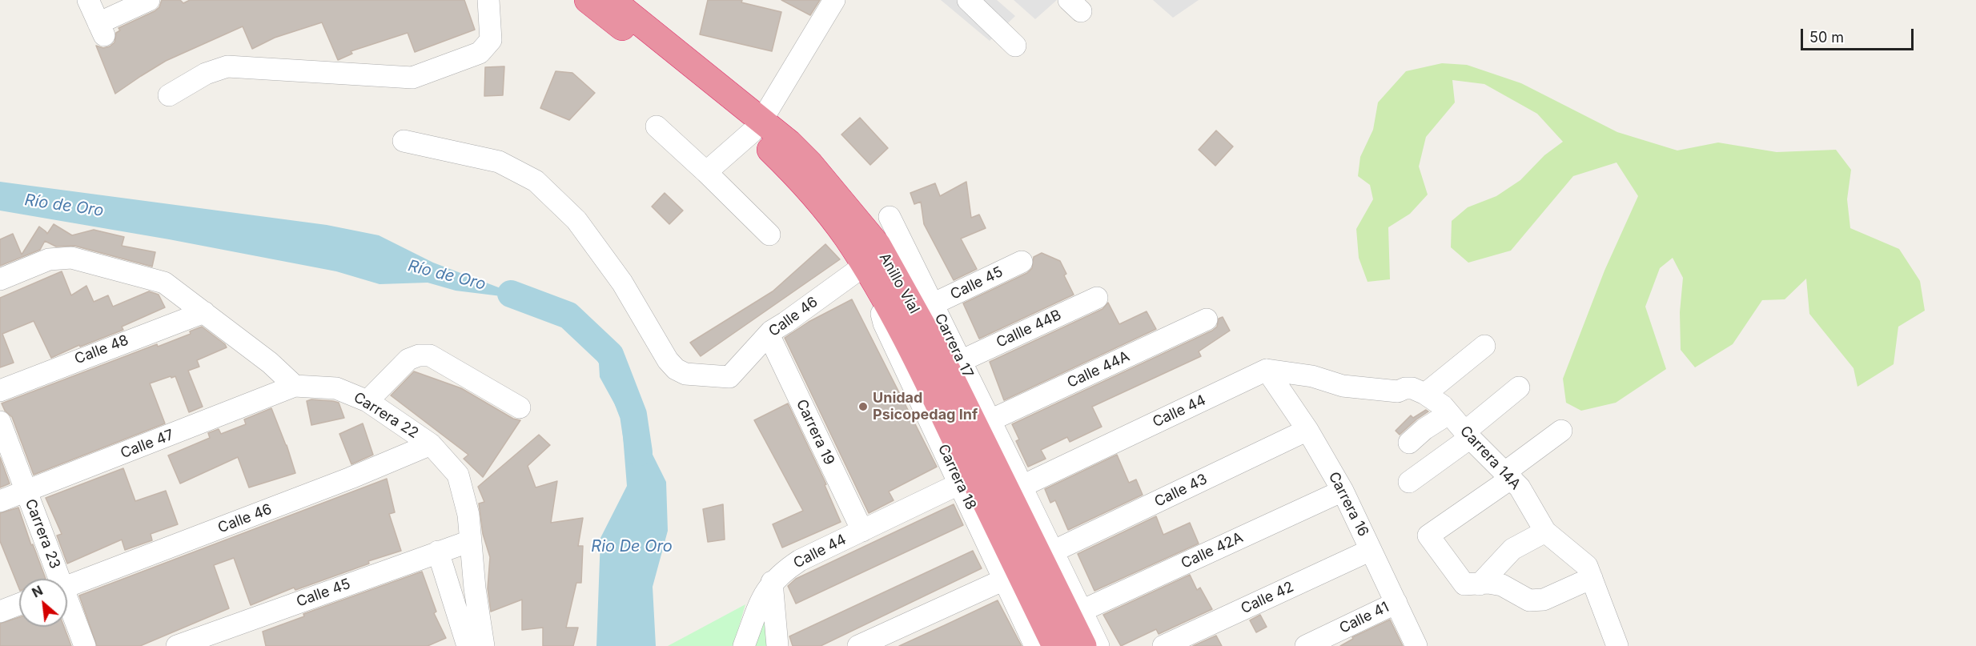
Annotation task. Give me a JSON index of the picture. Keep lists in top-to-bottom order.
{
  "streets": {
    "highway": ["Anillo Víal"],
    "street": [
      "Calle 45",
      "Calle 46",
      "Callle 44B",
      "Carrera 17",
      "Calle 48",
      "Calle 44A",
      "Calle 44",
      "Carrera 22",
      "Carrera 19",
      "Calle 47",
      "Carrera 14A",
      "Carrera 18",
      "Calle 43",
      "Carrera 16",
      "Carrera 23",
      "Calle 42A",
      "Calle 42",
      "Calle 41"
    ]
  },
  "crossings": [
    ["Anillo Víal", "Calle 46"],
    ["Anillo Víal", "Carrera 17"],
    ["Anillo Víal", "Calle 44A"],
    ["Anillo Víal", "Carrera 18"],
    ["Calle 45", "Carrera 17"],
    ["Calle 45", "Carrera 22"],
    ["Calle 46", "Carrera 22"],
    ["Calle 46", "Carrera 19"],
    ["Calle 46", "Carrera 18"],
    ["Callle 44B", "Carrera 17"],
    ["Carrera 17", "Calle 44A"],
    ["Carrera 17", "Calle 44"],
    ["Carrera 17", "Calle 43"],
    ["Carrera 17", "Calle 42A"],
    ["Calle 44", "Carrera 19"],
    ["Calle 44", "Carrera 14A"],
    ["Calle 44", "Carrera 18"],
    ["Calle 44", "Carrera 16"],
    ["Carrera 22", "Calle 47"],
    ["Calle 47", "Carrera 23"],
    ["Carrera 14A", "Carrera 16"],
    ["Calle 43", "Carrera 16"],
    ["Carrera 16", "Calle 42A"],
    ["Carrera 16", "Calle 42"],
    ["Carrera 16", "Calle 41"]
  ],
  "water": ["Río de Oro", "Rio De Oro"],
  "places": ["Unidad Psicopedag Inf"],
  "scale_bar": "50 m",
  "north": "top left"
}
